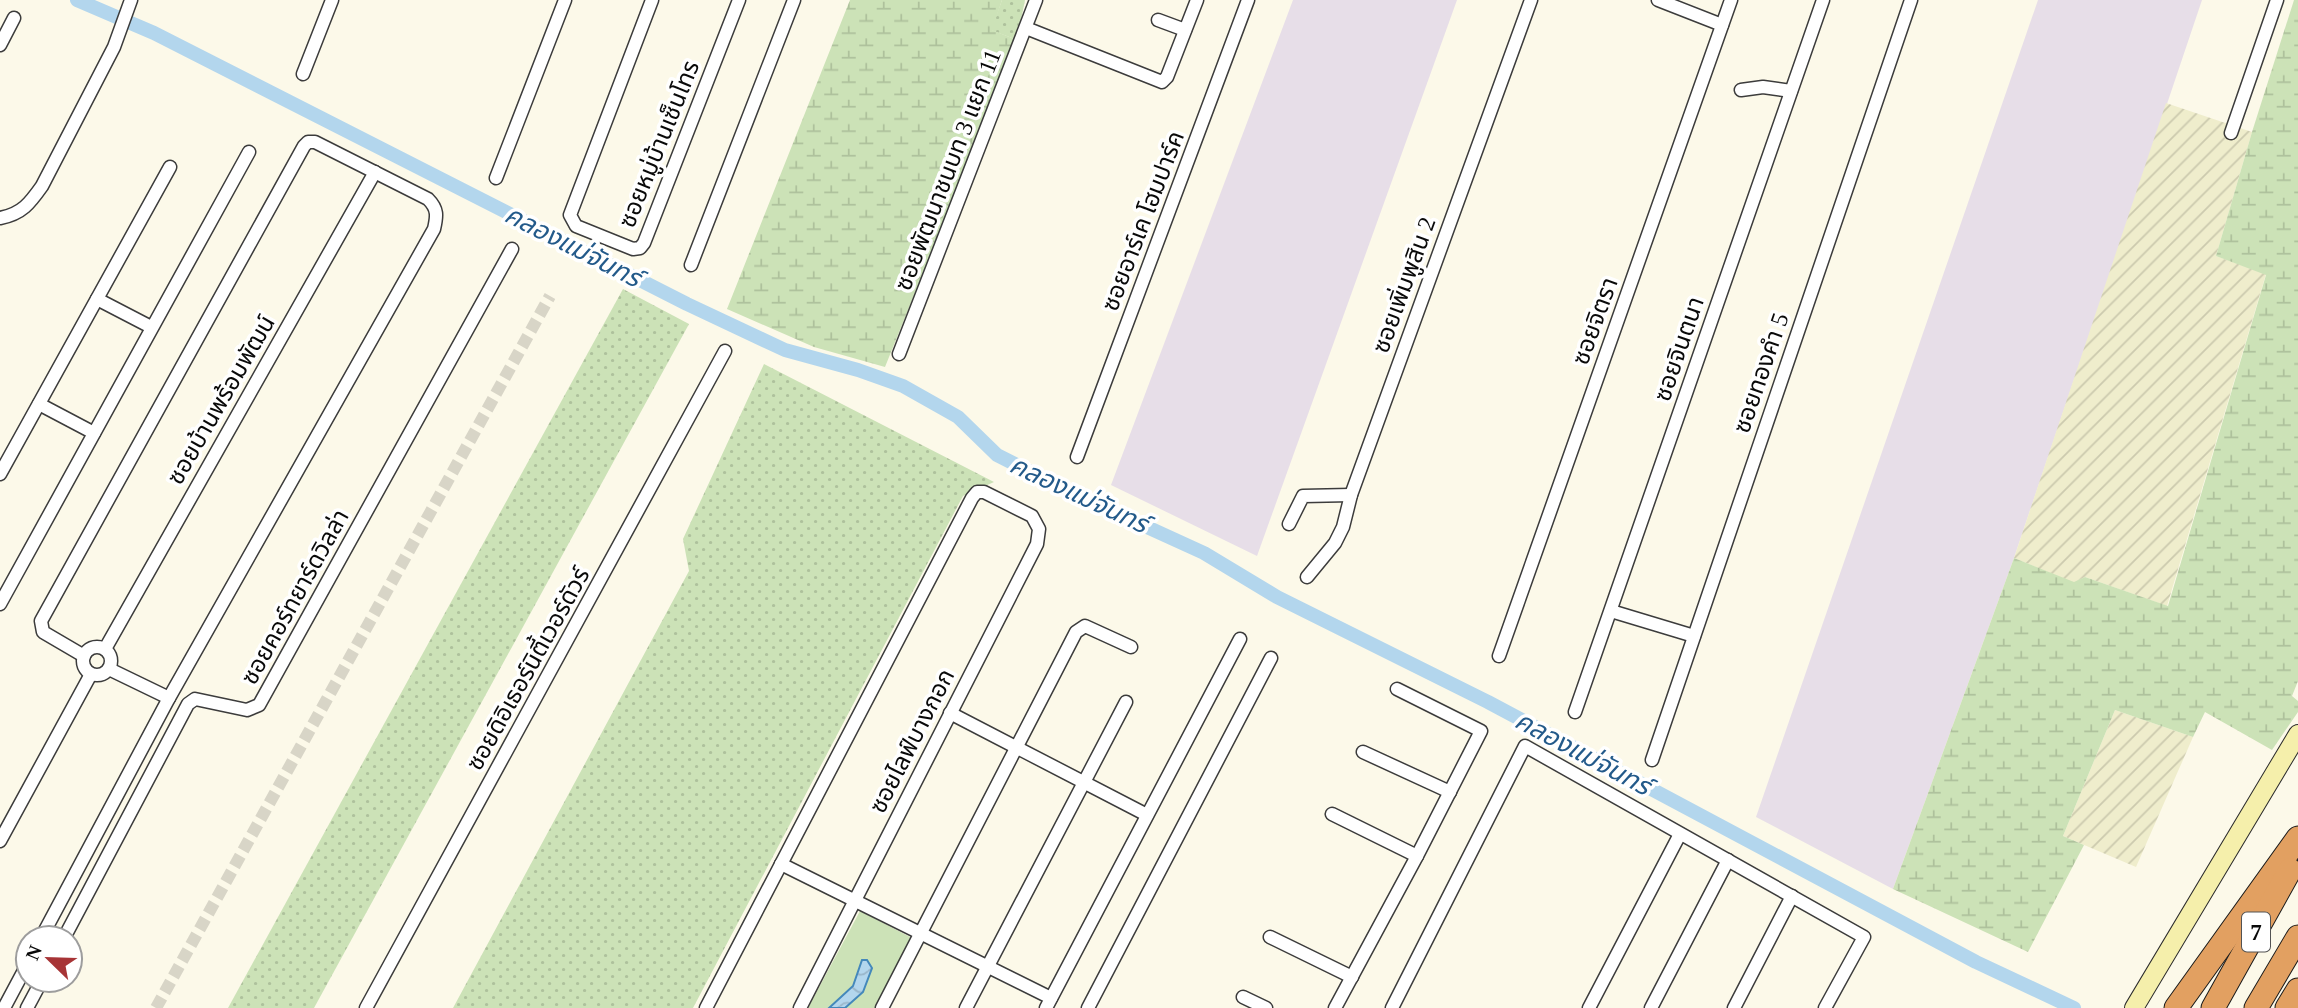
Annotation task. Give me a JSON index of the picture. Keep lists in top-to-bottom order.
{
  "streets": {
    "highway": ["7"],
    "street": [
      "ซอยหมู่บ้านเซ็นโทร",
      "ซอยพัฒนาชนบท 3 แยก 11",
      "ซอยอาร์เค โฮมปาร์ค",
      "ซอยเพิ่มพูสิน 2",
      "ซอยจิตรา",
      "ซอยจินตนา",
      "ซอยทองคำ 5",
      "ซอยบ้านพร้อมพัฒน์",
      "ซอยคอร์ทยาร์ดวิลล่า",
      "ซอยดิอิเธอร์นิตี้เวอร์ดัวร์",
      "ซอยไลฟ์บางกอก"
    ]
  },
  "water": ["คลองแม่จันทร์"],
  "north": "top left"
}
